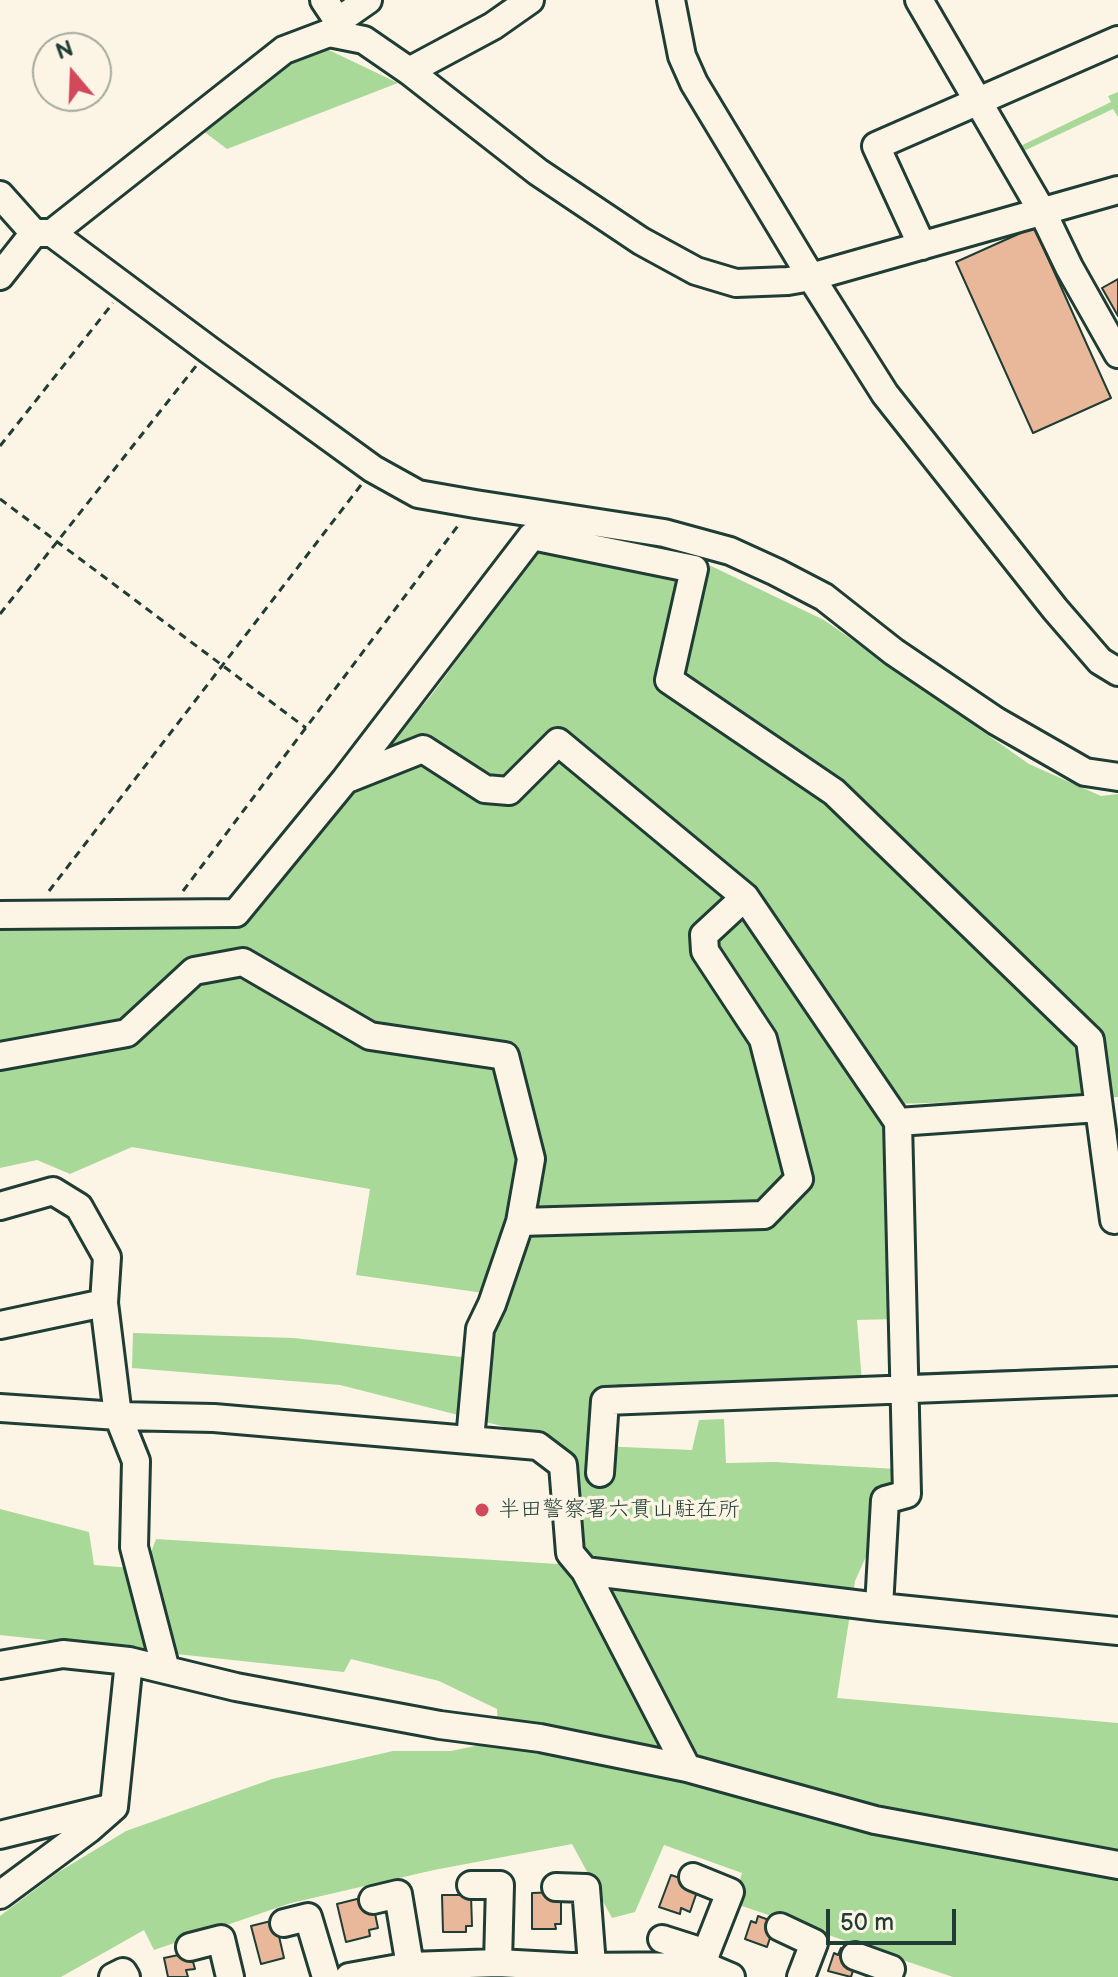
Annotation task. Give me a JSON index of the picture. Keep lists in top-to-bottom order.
{
  "places": ["半田警察署六貫山駐在所"],
  "scale_bar": "50 m",
  "north": "top"
}
